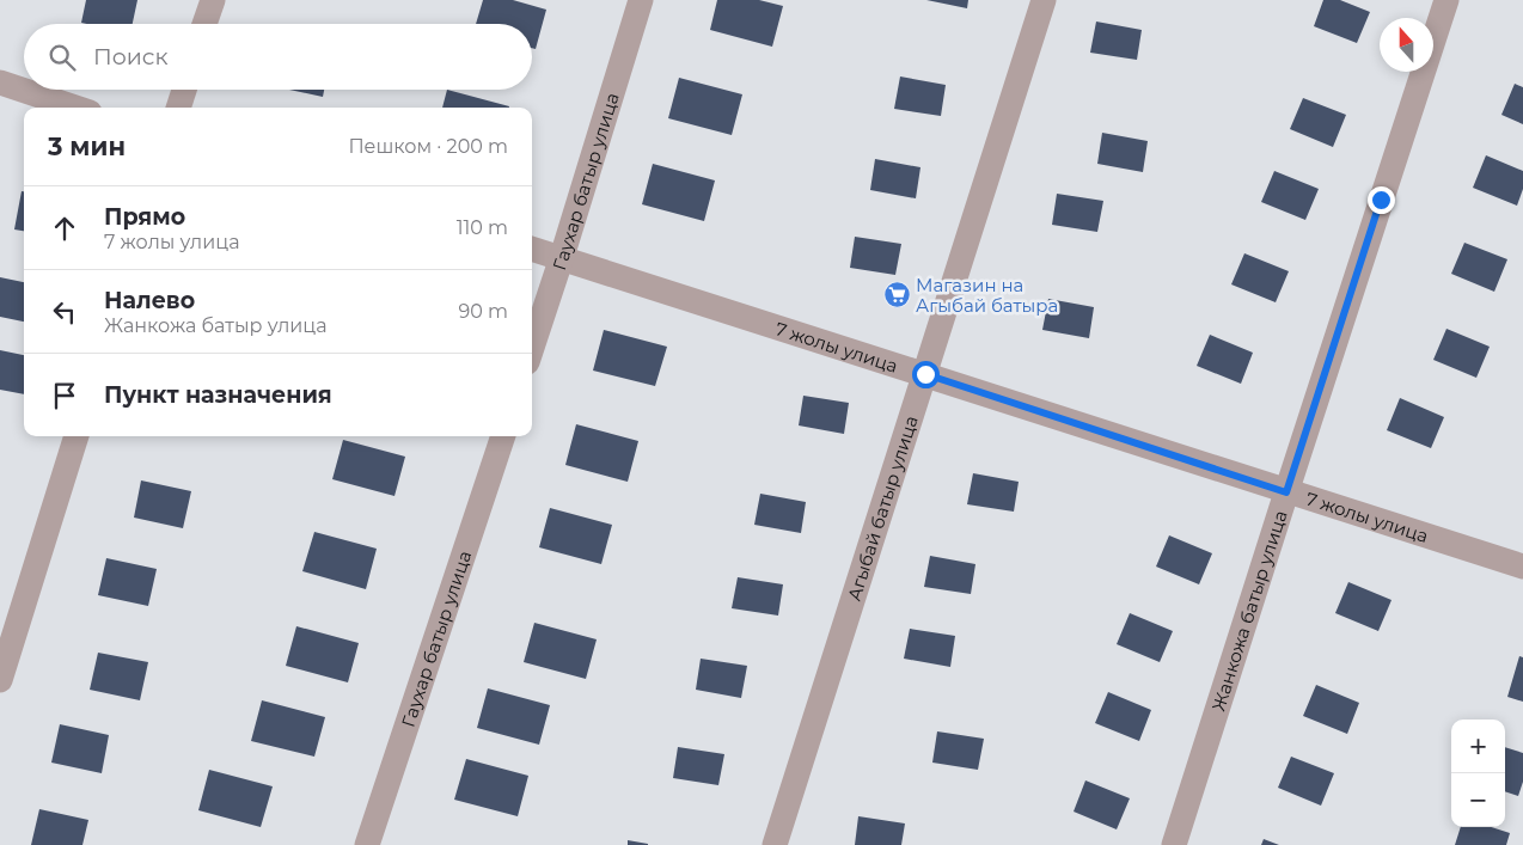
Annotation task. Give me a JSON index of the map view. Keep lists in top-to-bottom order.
{
  "streets": {
    "street": [
      "Гаухар батыр улица",
      "7 жолы улица",
      "Агыбай батыр улица",
      "Жанкожа батыр улица"
    ]
  },
  "crossings": [
    ["Гаухар батыр улица", "7 жолы улица"],
    ["7 жолы улица", "Агыбай батыр улица"],
    ["7 жолы улица", "Жанкожа батыр улица"]
  ],
  "places": {
    "supermarket": ["Магазин на Агыбай батыра"]
  },
  "north": "top",
  "page": {
    "search": "Поиск",
    "heading": ["3 мин", "Пешком · 200 m"],
    "list": [
      ["Прямо", "7 жолы улица", "110 m"],
      ["Налево", "Жанкожа батыр улица", "90 m"],
      "Пункт назначения"
    ],
    "map_buttons": ["+", "−"]
  }
}
